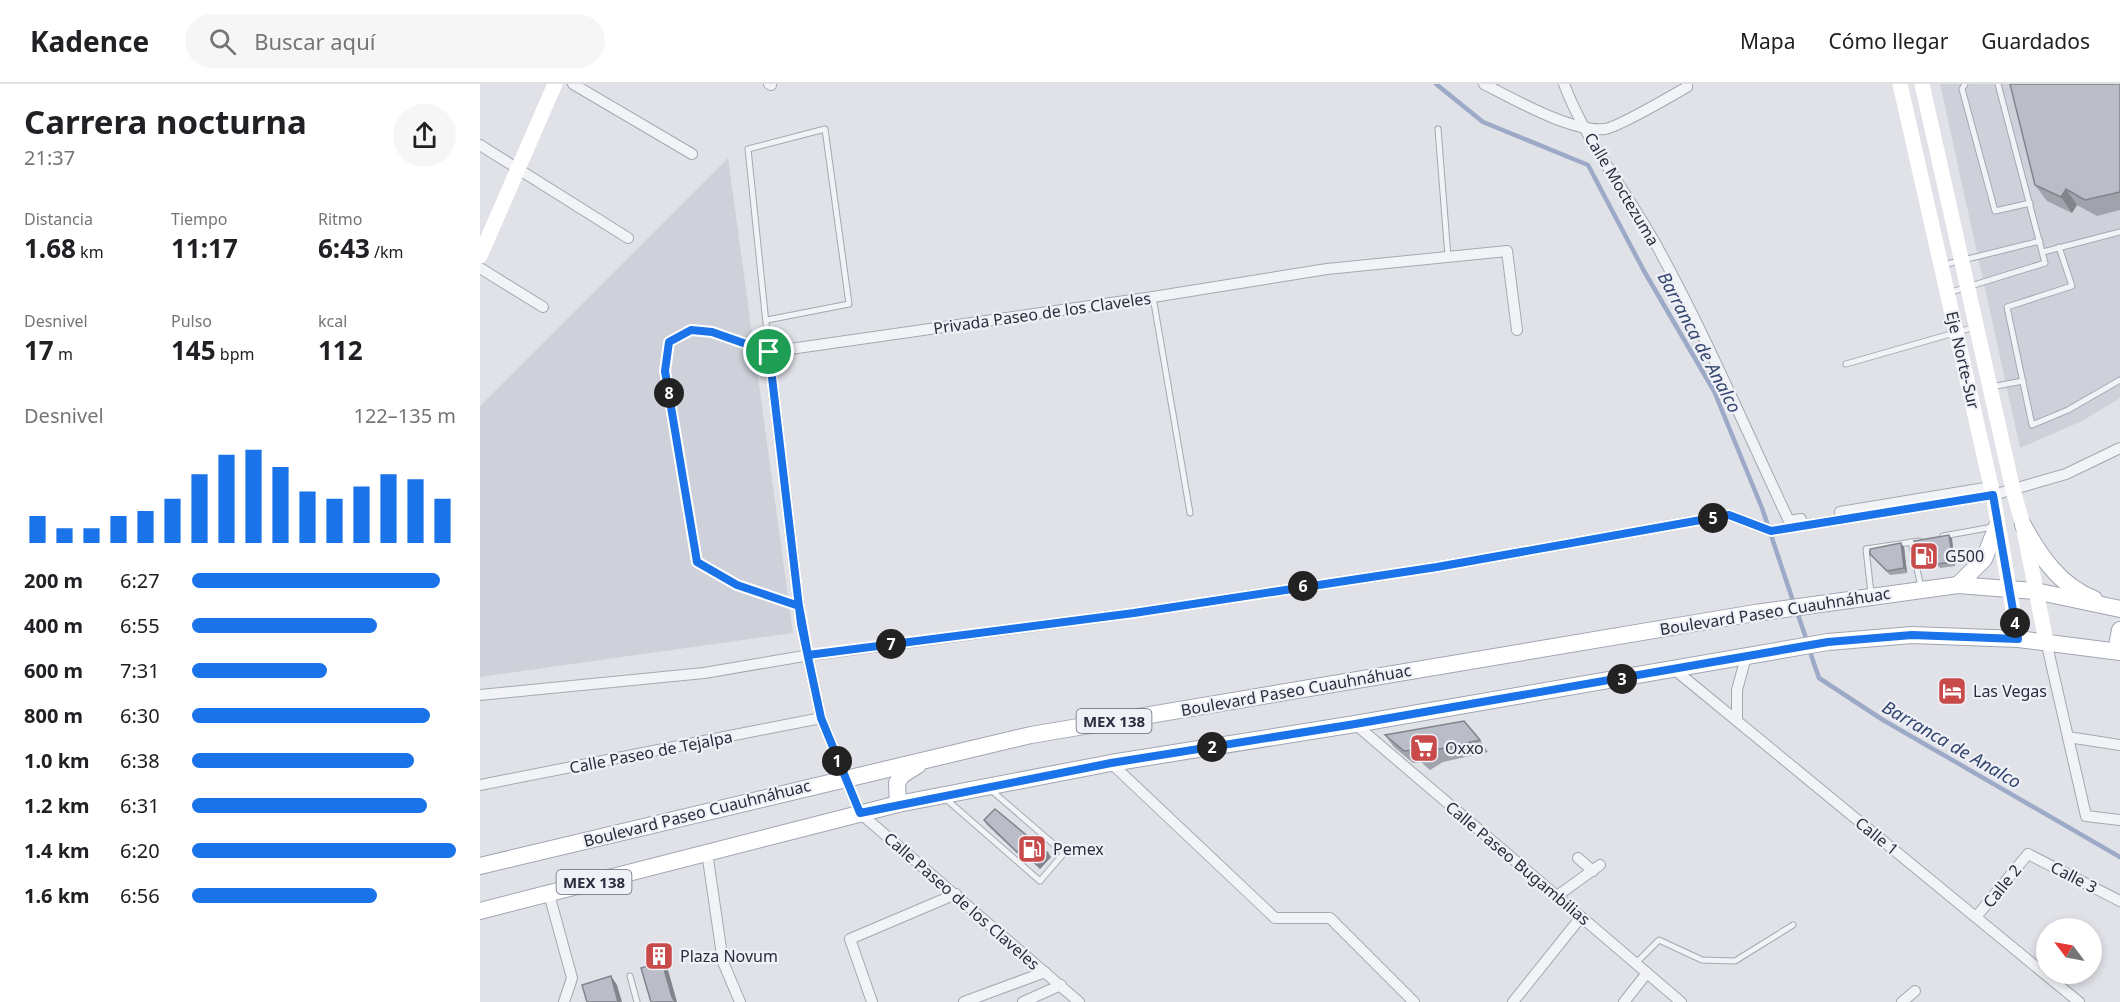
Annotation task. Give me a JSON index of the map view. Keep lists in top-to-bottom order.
{
  "streets": {
    "main road": ["Boulevard Paseo Cuauhnáhuac", "MEX 138"],
    "street": [
      "Calle Moctezuma",
      "Privada Paseo de los Claveles",
      "Eje Norte-Sur",
      "Calle Paseo de Tejalpa",
      "Calle 1",
      "Calle Paseo Bugambilias",
      "Calle 3",
      "Calle 2",
      "Calle Paseo de los Claveles"
    ]
  },
  "crossings": [
    ["Calle Moctezuma", "Eje Norte-Sur"],
    ["Eje Norte-Sur", "Boulevard Paseo Cuauhnáhuac"],
    ["Eje Norte-Sur", "MEX 138"],
    ["Boulevard Paseo Cuauhnáhuac", "Calle Paseo de los Claveles"],
    ["MEX 138", "Calle 1"],
    ["MEX 138", "Calle Paseo Bugambilias"],
    ["MEX 138", "Calle Paseo de los Claveles"],
    ["Calle Paseo de Tejalpa", "Calle Paseo de los Claveles"],
    ["Calle 1", "Calle 2"],
    ["Calle 3", "Calle 2"]
  ],
  "water": ["Barranca de Analco"],
  "places": {
    "fuel station": ["G500", "Pemex"],
    "hotel": ["Las Vegas"],
    "supermarket": ["Oxxo"],
    "building": ["Plaza Novum"]
  },
  "north": "top left",
  "page": {
    "header": "Kadence",
    "search": "Buscar aquí",
    "nav": ["Mapa", "Cómo llegar", "Guardados"],
    "heading": ["Carrera nocturna", "21:37"],
    "stats": [
      ["Distancia", "1.68 km"],
      ["Tiempo", "11:17"],
      ["Ritmo", "6:43 /km"],
      ["Desnivel", "17 m"],
      ["Pulso", "145 bpm"],
      ["kcal", "112"]
    ],
    "pins": [
      "8",
      "5",
      "6",
      "4",
      "7",
      "3",
      "2",
      "1"
    ],
    "chart": ["Desnivel", "122–135 m"],
    "list": [
      {
        "name": "200 m",
        "note": "6:27"
      },
      {
        "name": "400 m",
        "note": "6:55"
      },
      {
        "name": "600 m",
        "note": "7:31"
      },
      {
        "name": "800 m",
        "note": "6:30"
      },
      {
        "name": "1.0 km",
        "note": "6:38"
      },
      {
        "name": "1.2 km",
        "note": "6:31"
      },
      {
        "name": "1.4 km",
        "note": "6:20"
      },
      {
        "name": "1.6 km",
        "note": "6:56"
      }
    ]
  }
}
